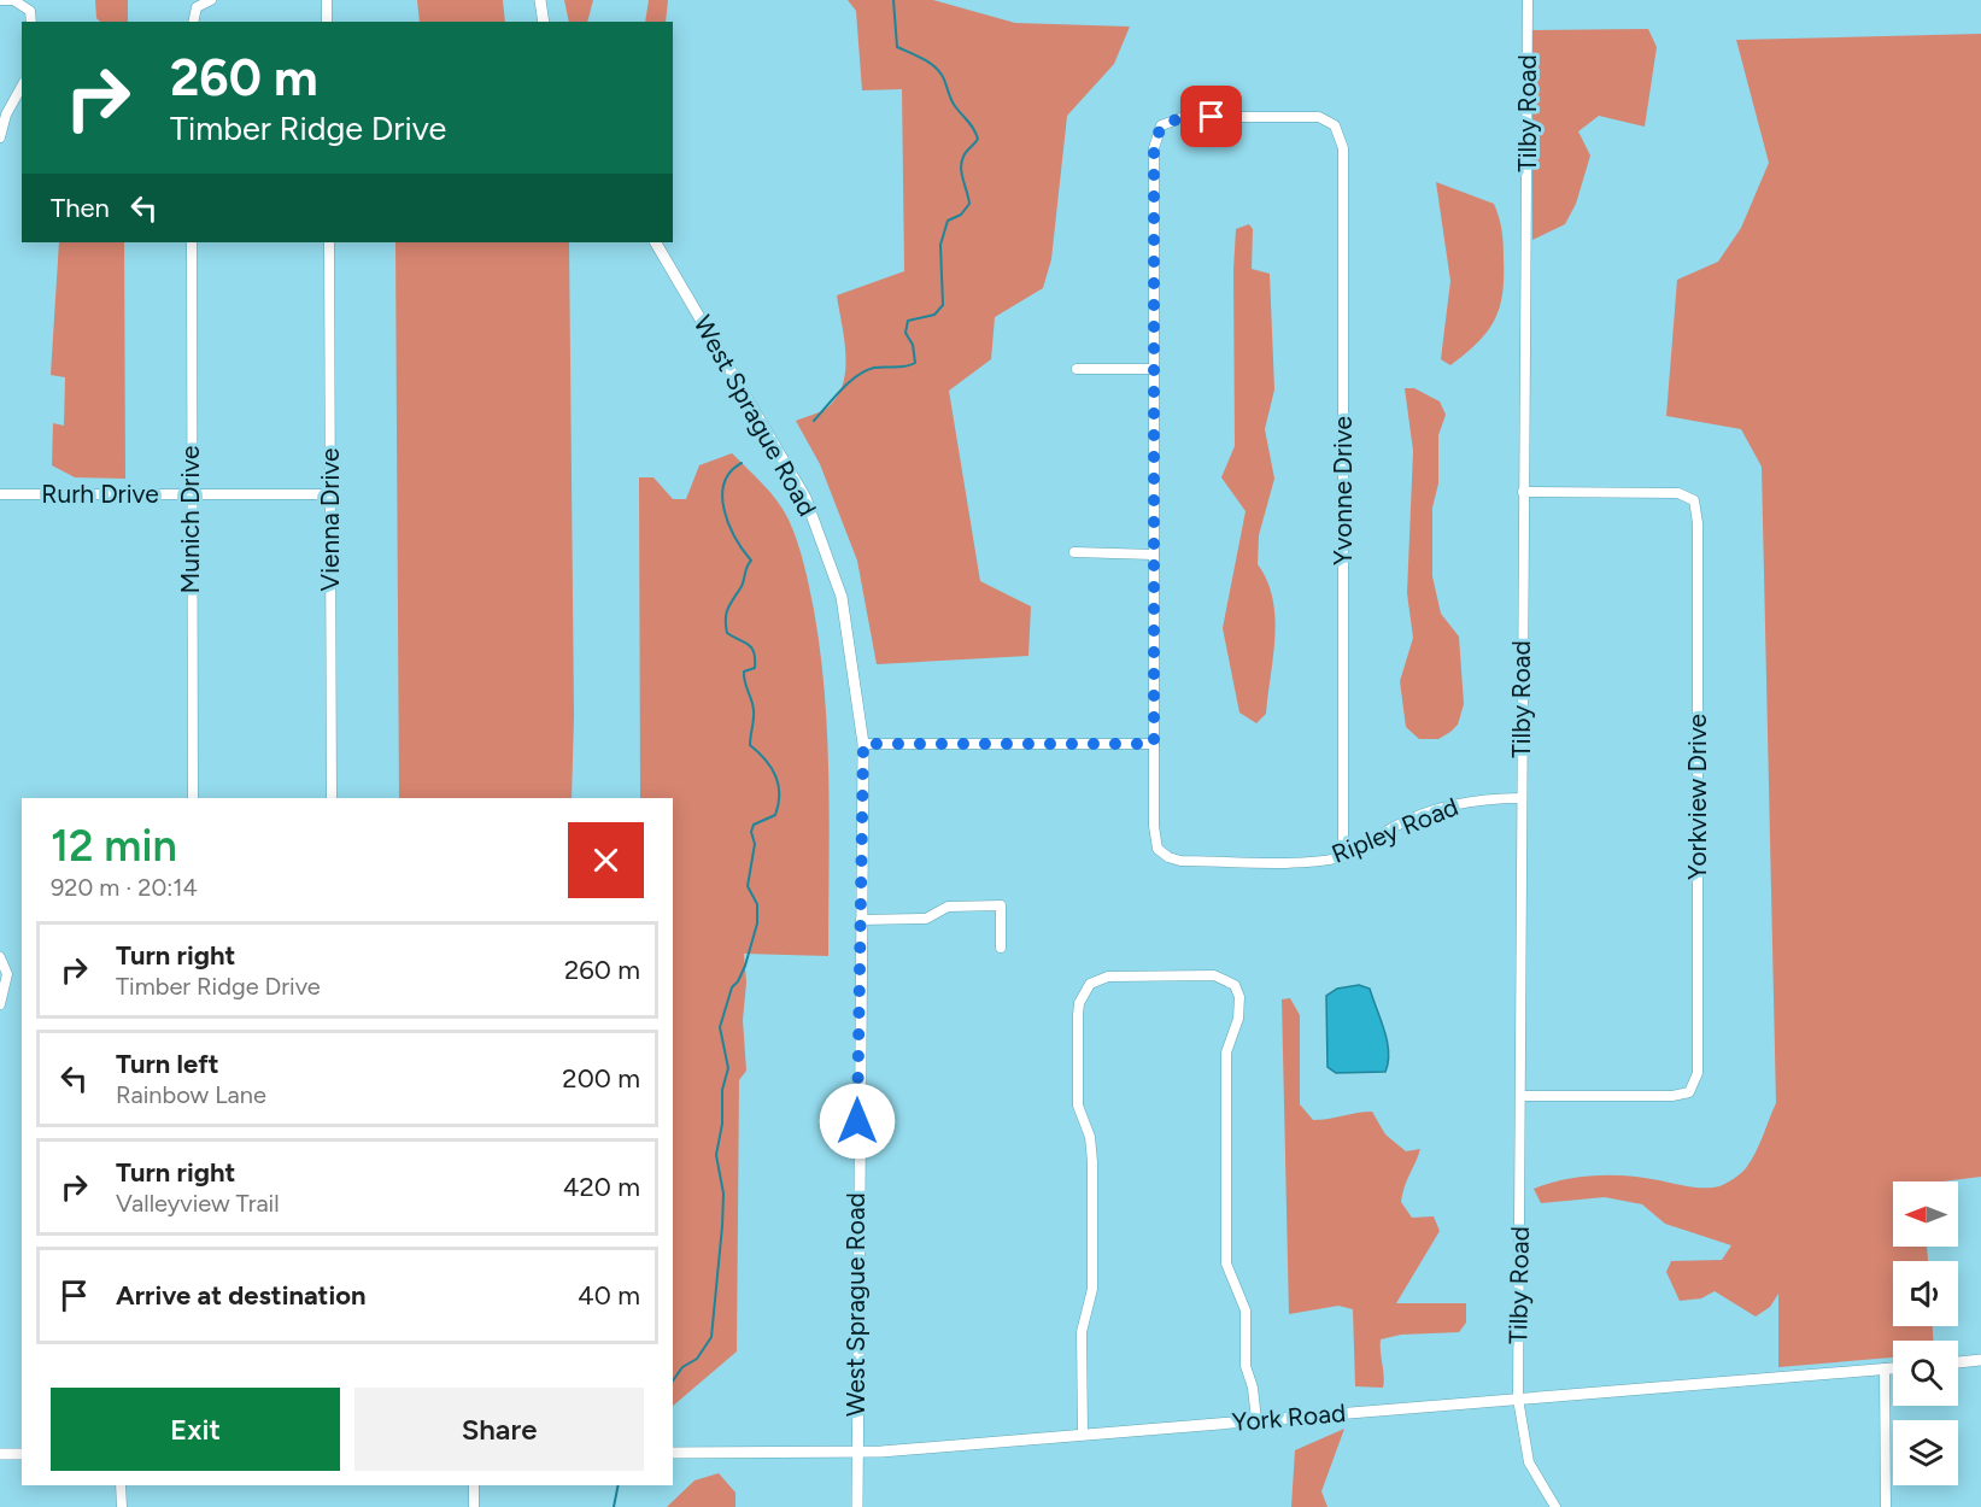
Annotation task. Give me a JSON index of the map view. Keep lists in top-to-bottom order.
{
  "streets": {
    "street": [
      "Tilby Road",
      "West Sprague Road",
      "Yvonne Drive",
      "Rurh Drive",
      "Munich Drive",
      "Vienna Drive",
      "Yorkview Drive",
      "Ripley Road",
      "York Road"
    ]
  },
  "crossings": [
    ["Tilby Road", "Yorkview Drive"],
    ["Tilby Road", "Ripley Road"],
    ["Tilby Road", "York Road"],
    ["West Sprague Road", "York Road"],
    ["Yvonne Drive", "Ripley Road"],
    ["Rurh Drive", "Munich Drive"],
    ["Rurh Drive", "Vienna Drive"]
  ],
  "north": "left",
  "page": {
    "turn": ["260 m", "Timber Ridge Drive"],
    "then": "Then",
    "heading": ["12 min", "920 m · 20:14"],
    "list": [
      {
        "name": "Turn right",
        "note": "Timber Ridge Drive",
        "value": "260 m"
      },
      {
        "name": "Turn left",
        "note": "Rainbow Lane",
        "value": "200 m"
      },
      {
        "name": "Turn right",
        "note": "Valleyview Trail",
        "value": "420 m"
      },
      {
        "name": "Arrive at destination",
        "value": "40 m"
      }
    ],
    "buttons": ["Exit", "Share"]
  }
}
